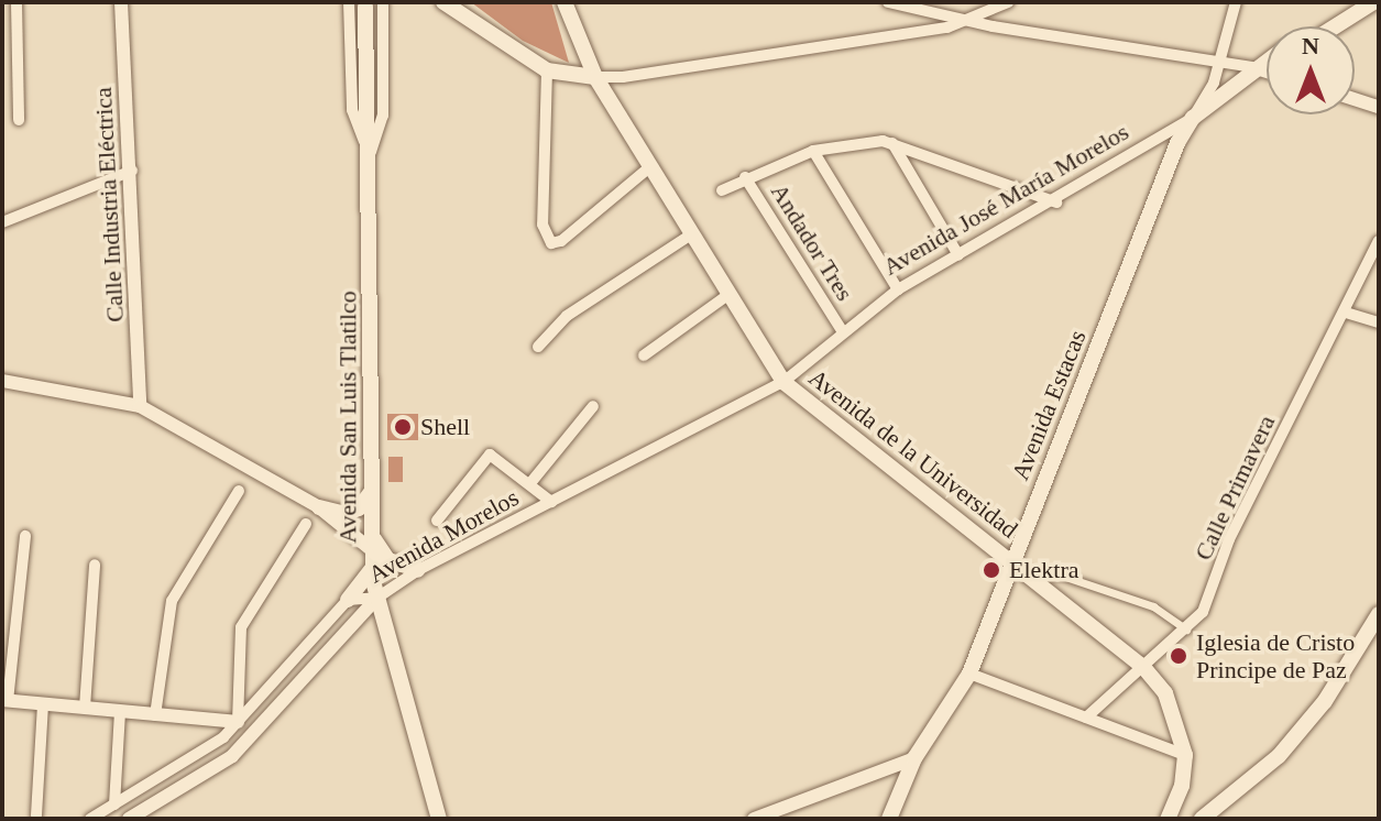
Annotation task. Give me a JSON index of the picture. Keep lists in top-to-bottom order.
{
  "streets": {
    "main road": [
      "Avenida José María Morelos",
      "Avenida Estacas",
      "Avenida San Luis Tlatilco",
      "Avenida de la Universidad"
    ],
    "street": [
      "Calle Industria Eléctrica",
      "Andador Tres",
      "Calle Primavera",
      "Avenida Morelos"
    ]
  },
  "crossings": [
    ["Avenida José María Morelos", "Andador Tres"],
    ["Avenida José María Morelos", "Avenida Estacas"],
    ["Avenida José María Morelos", "Avenida de la Universidad"],
    ["Avenida José María Morelos", "Avenida Morelos"],
    ["Avenida Estacas", "Avenida de la Universidad"],
    ["Avenida San Luis Tlatilco", "Avenida Morelos"],
    ["Avenida de la Universidad", "Calle Primavera"],
    ["Avenida de la Universidad", "Avenida Morelos"]
  ],
  "places": ["Shell", "Elektra", "Iglesia de Cristo Principe de Paz"],
  "north": "top"
}
